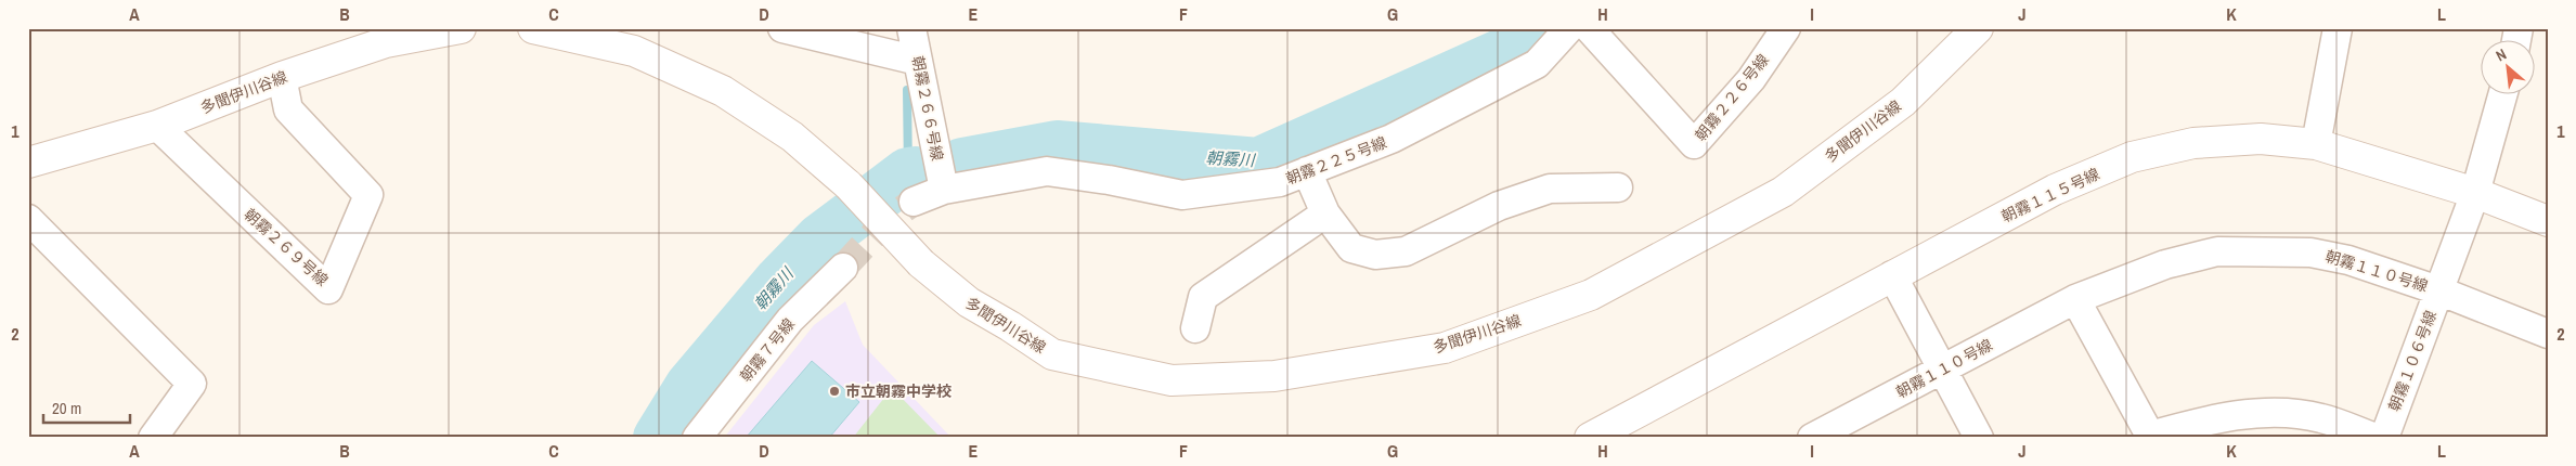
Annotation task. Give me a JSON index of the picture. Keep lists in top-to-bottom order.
{
  "streets": {
    "street": [
      "多聞伊川谷線",
      "朝霧２２６号線",
      "朝霧２６６号線",
      "朝霧２２５号線",
      "朝霧１１５号線",
      "朝霧２６９号線",
      "朝霧１１０号線",
      "朝霧７号線",
      "朝霧１０６号線"
    ]
  },
  "crossings": [
    ["多聞伊川谷線", "朝霧２６９号線"],
    ["朝霧２６６号線", "朝霧２２５号線"],
    ["朝霧１１５号線", "朝霧１０６号線"],
    ["朝霧１１０号線", "朝霧１０６号線"]
  ],
  "water": ["朝霧川"],
  "places": ["市立朝霧中学校"],
  "scale_bar": "20 m",
  "north": "top left",
  "grid": {
    "columns": [
      "A",
      "B",
      "C",
      "D",
      "E",
      "F",
      "G",
      "H",
      "I",
      "J",
      "K",
      "L"
    ],
    "rows": ["1", "2"]
  }
}
